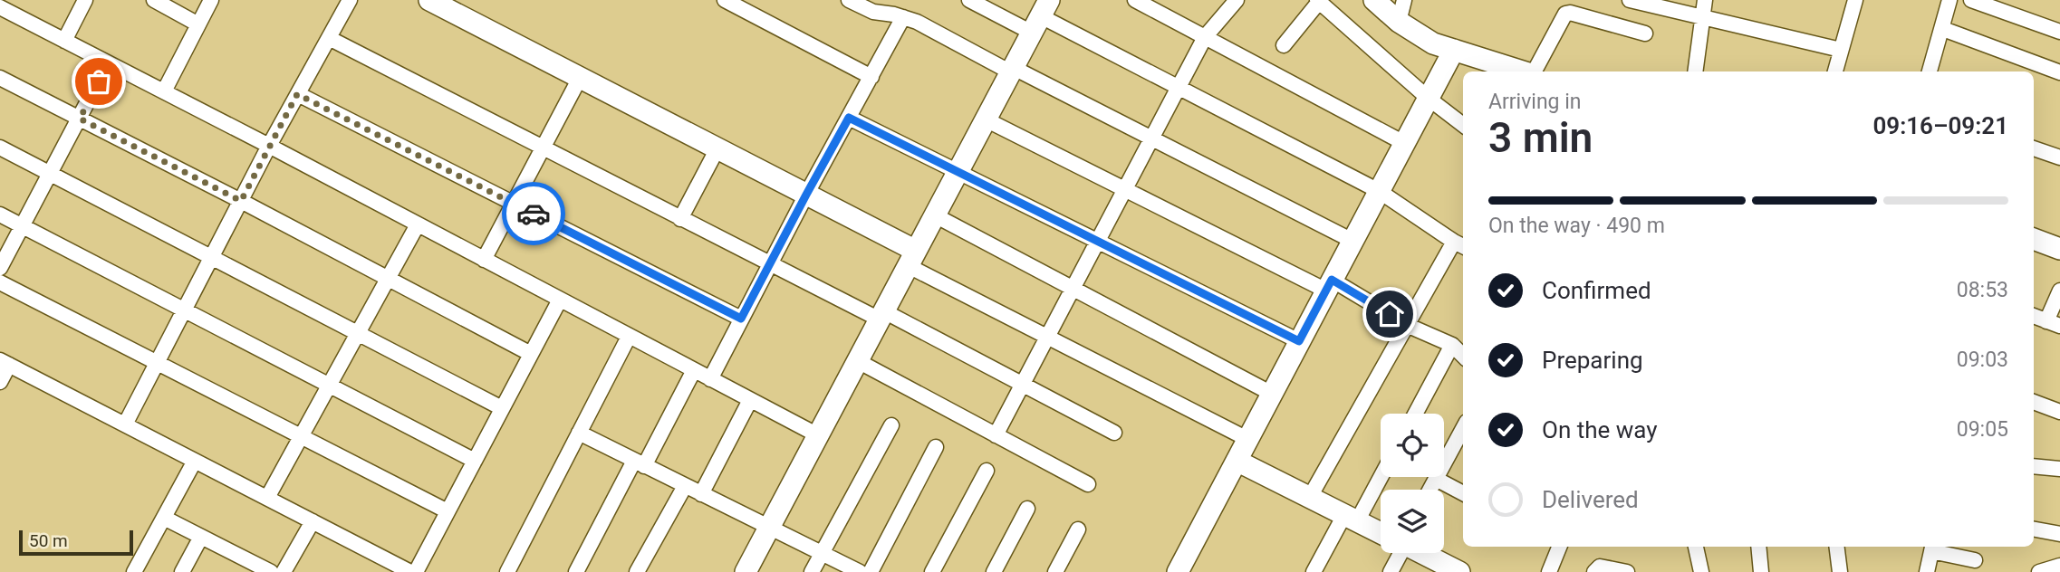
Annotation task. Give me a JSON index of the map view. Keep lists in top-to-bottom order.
{
  "scale_bar": "50 m",
  "page": {
    "heading": ["3 min", "Arriving in", "09:16–09:21"],
    "bar": "On the way · 490 m",
    "list": [
      ["Confirmed", "08:53"],
      ["Preparing", "09:03"],
      ["On the way", "09:05"],
      "Delivered"
    ],
    "scale": "50 m"
  }
}
